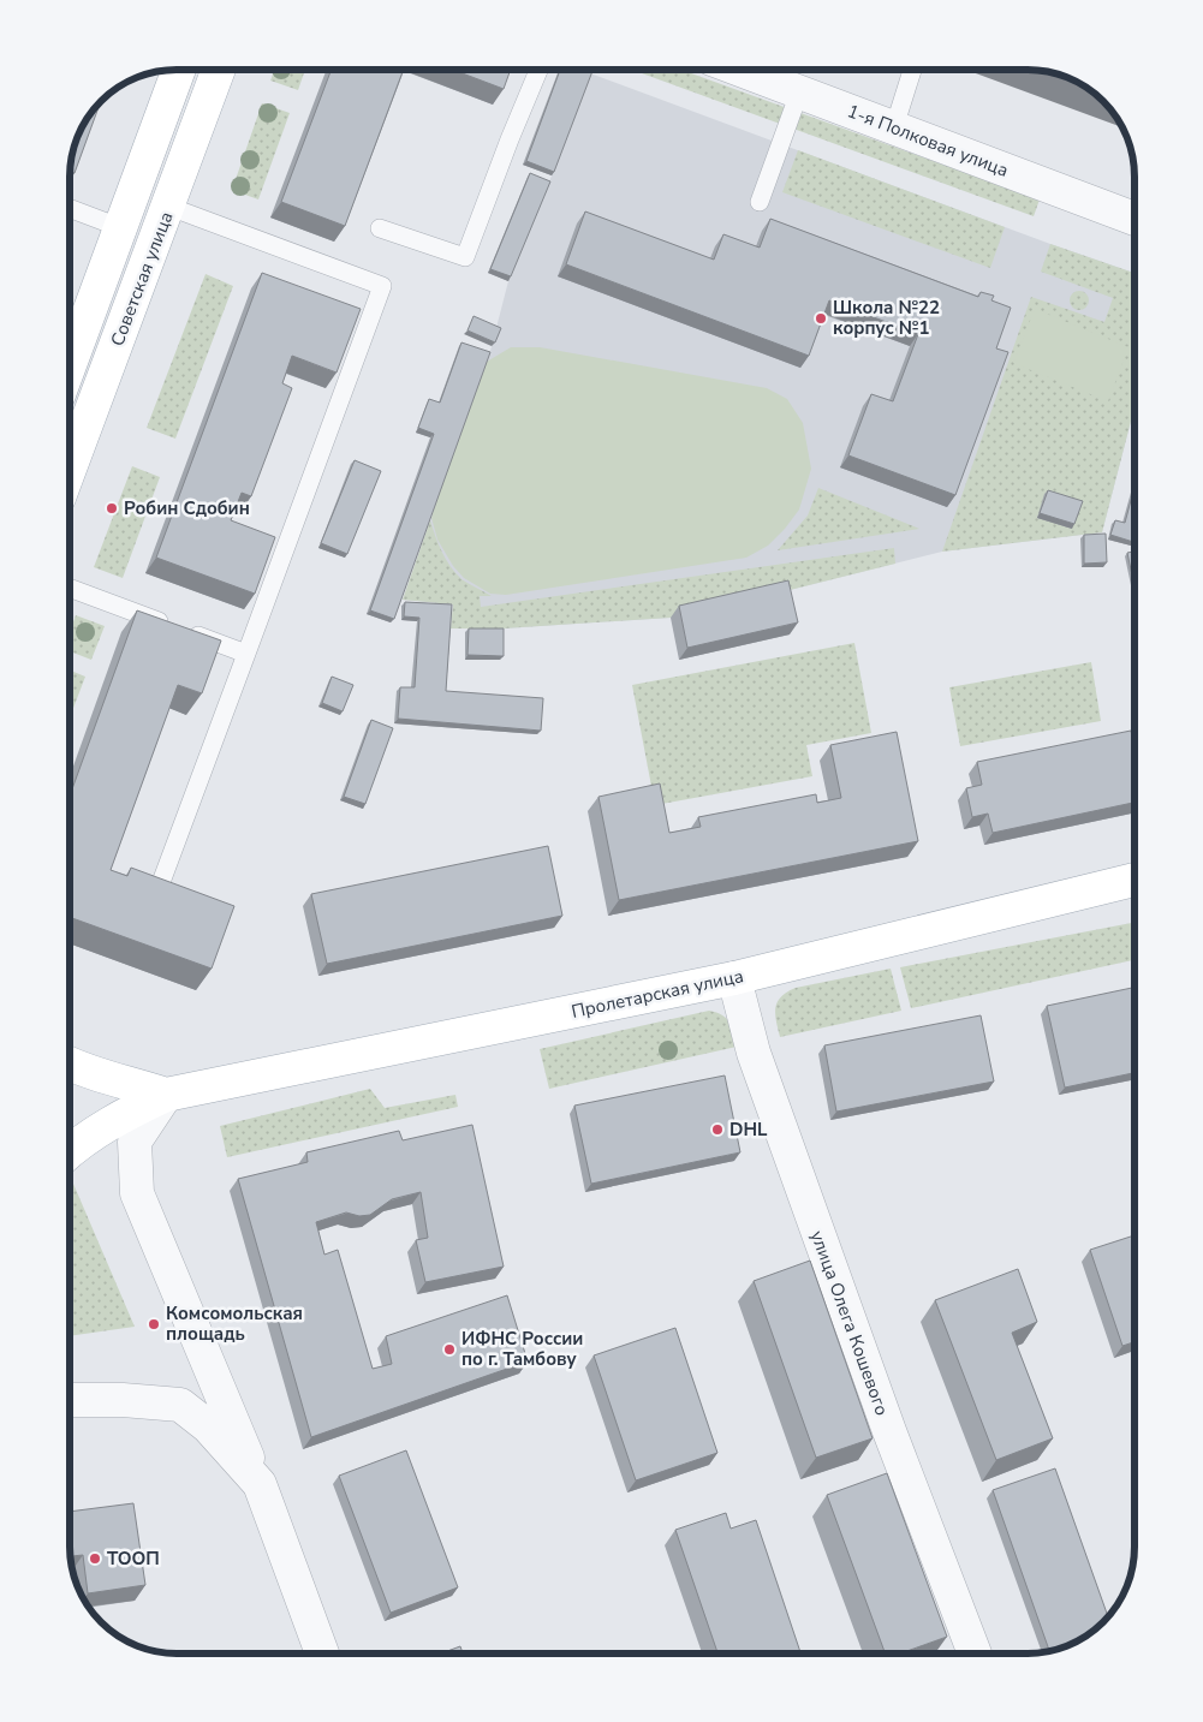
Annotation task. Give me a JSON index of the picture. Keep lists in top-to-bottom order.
{
  "streets": {
    "main road": ["Советская улица", "Пролетарская улица"],
    "street": ["1-я Полковая улица", "улица Олега Кошевого"]
  },
  "crossings": [
    ["Пролетарская улица", "улица Олега Кошевого"]
  ],
  "places": [
    "Школа №22 корпус №1",
    "Робин Сдобин",
    "DHL",
    "Комсомольская площадь",
    "ИФНС России по г. Тамбову",
    "ТООП"
  ]
}
